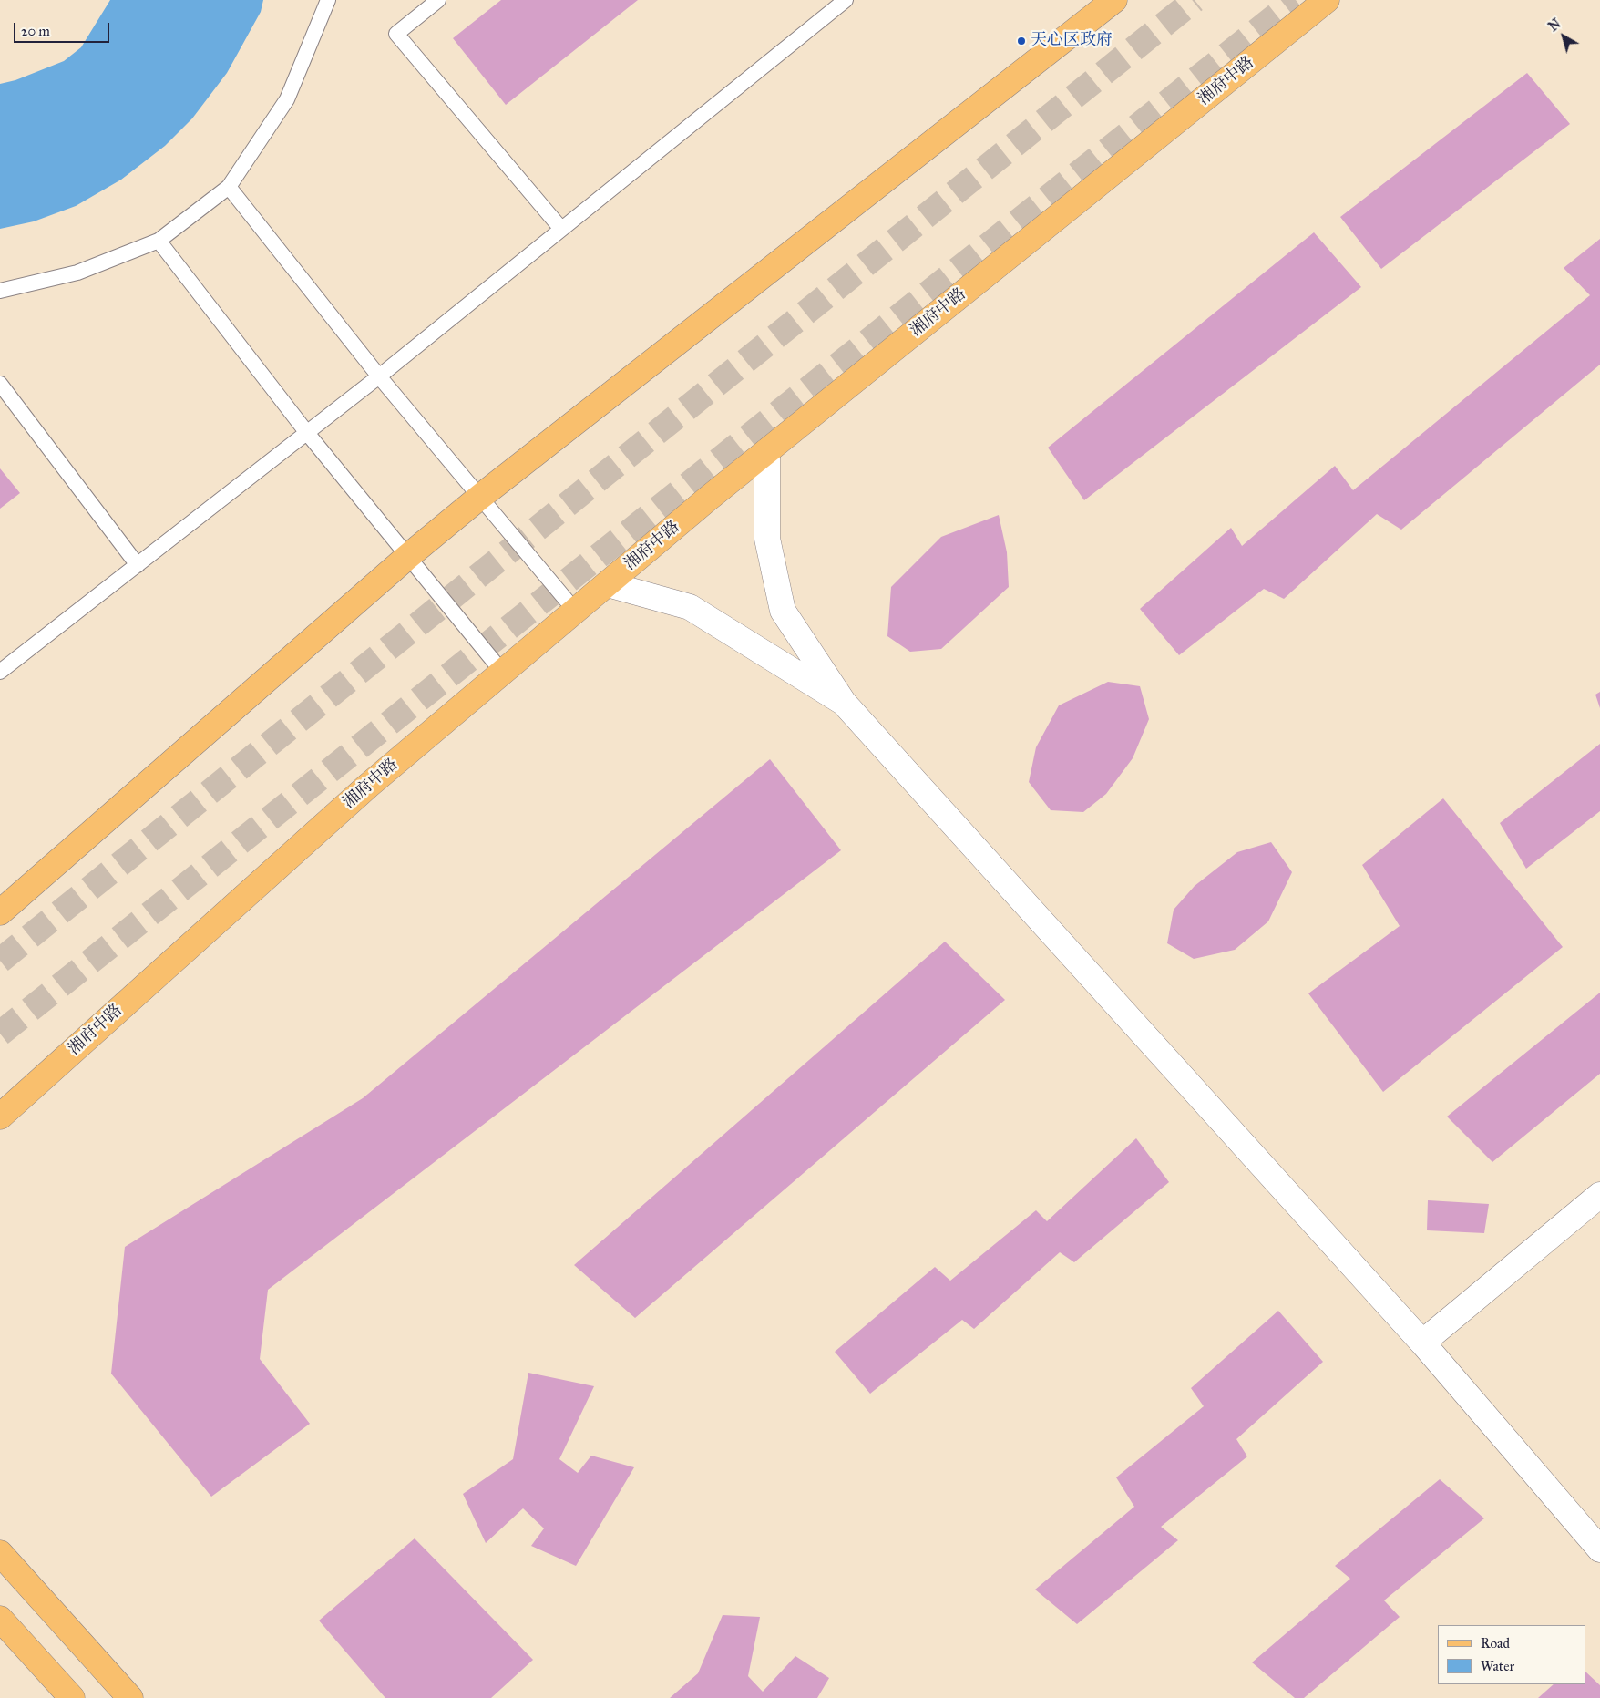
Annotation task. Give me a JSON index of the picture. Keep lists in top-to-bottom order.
{
  "streets": {
    "main road": ["湘府中路"]
  },
  "places": ["天心区政府"],
  "legend": ["Road", "Water"],
  "scale_bar": "20 m",
  "north": "top left"
}
